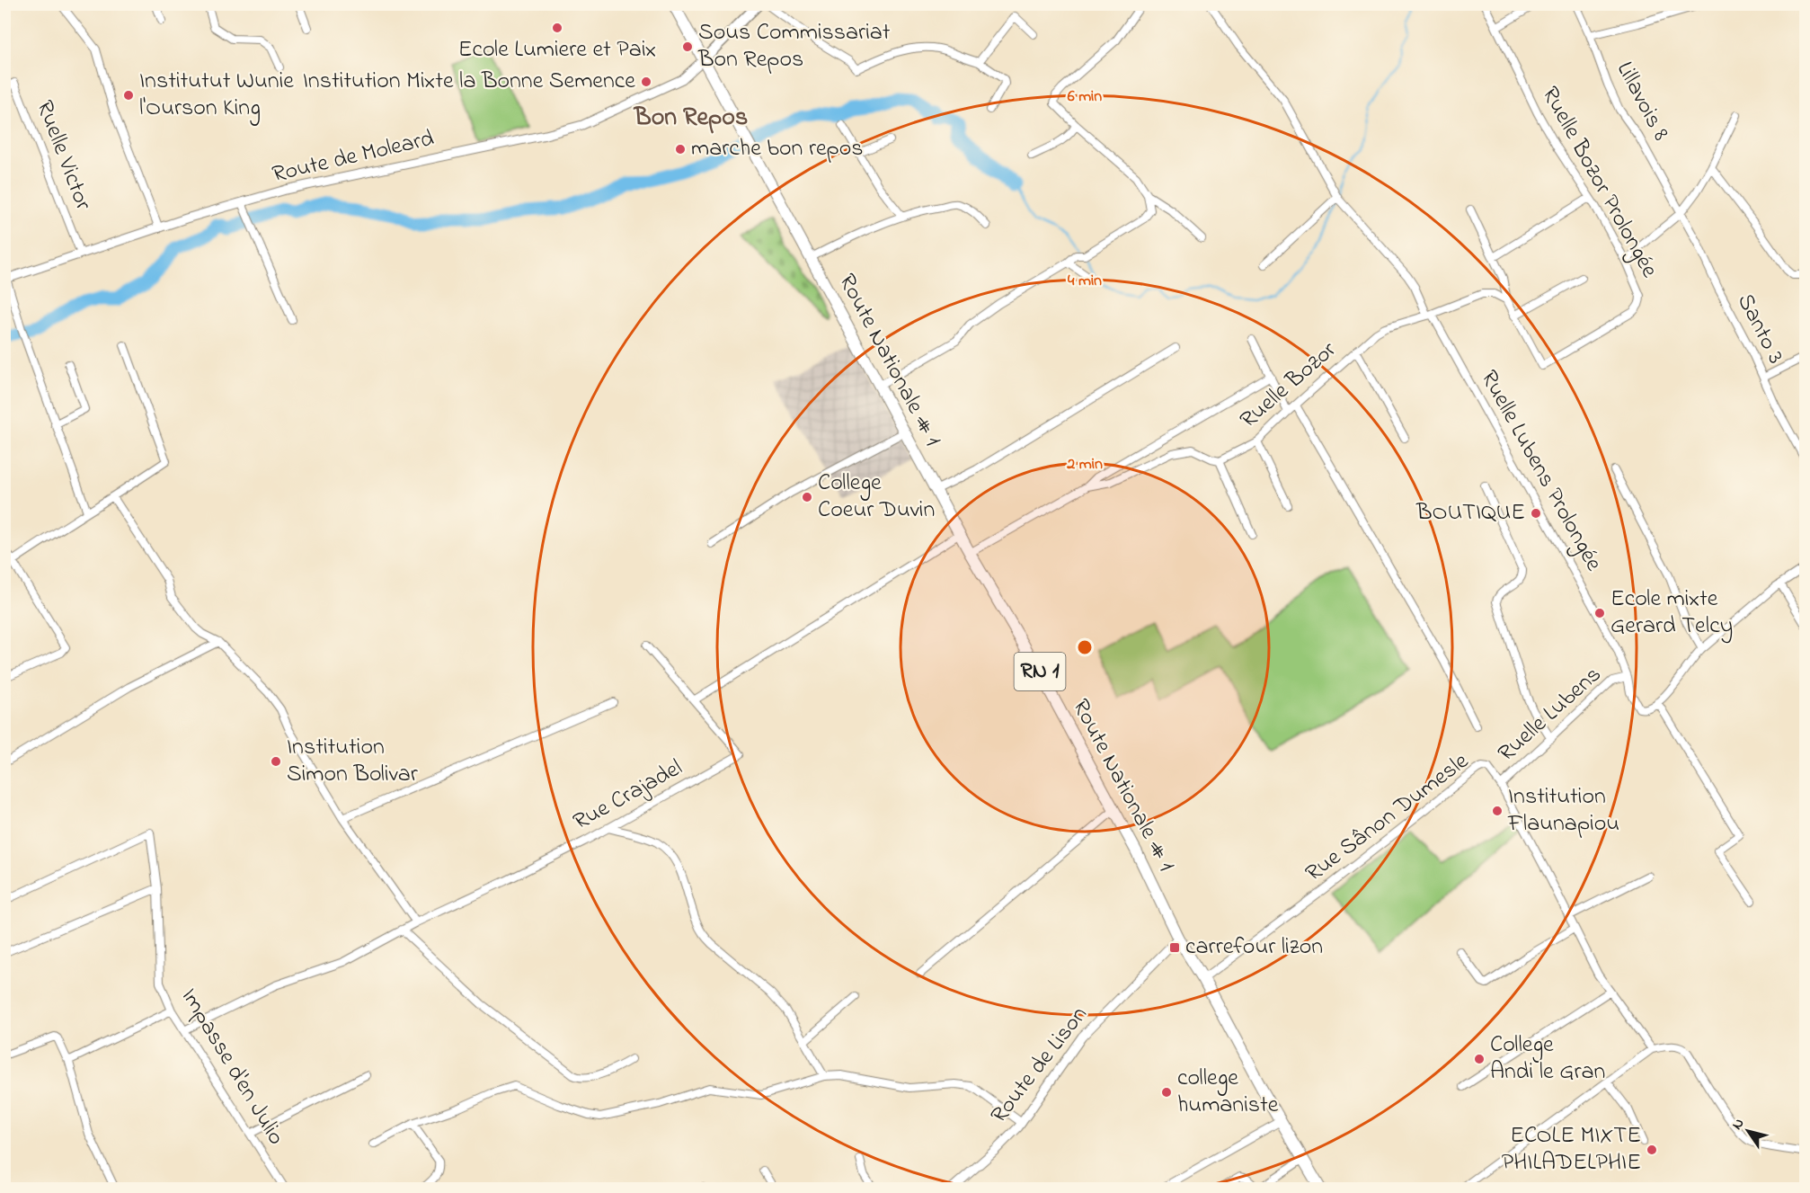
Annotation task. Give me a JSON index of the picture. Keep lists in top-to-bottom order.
{
  "streets": {
    "main road": ["Route Nationale # 1", "RN 1"],
    "street": [
      "Lillavois 8",
      "Ruelle Victor",
      "Route de Moleard",
      "Ruelle Bozor Prolongée",
      "Santo 3",
      "Ruelle Bozor",
      "Ruelle Lubens Prolongée",
      "Ruelle Lubens",
      "Rue Crajadel",
      "Rue Sânon Dumesle",
      "Route de Lison",
      "Impasse d'en Julio"
    ]
  },
  "crossings": [
    ["Lillavois 8", "Santo 3"],
    ["Ruelle Victor", "Route de Moleard"],
    ["Route de Moleard", "Route Nationale # 1"],
    ["Route Nationale # 1", "Rue Sânon Dumesle"],
    ["Route Nationale # 1", "Route de Lison"],
    ["Ruelle Bozor", "Ruelle Lubens Prolongée"],
    ["Ruelle Lubens Prolongée", "Ruelle Lubens"],
    ["Ruelle Lubens", "Rue Sânon Dumesle"],
    ["Rue Crajadel", "Impasse d'en Julio"]
  ],
  "districts": ["Bon Repos"],
  "places": {
    "other": [
      "Ecole Lumiere et Paix",
      "Sous Commissariat Bon Repos",
      "Institution Mixte la Bonne Semence",
      "Institutut Wunie l'Ourson King",
      "marche bon repos",
      "College Coeur Duvin",
      "BOUTIQUE",
      "Ecole mixte Gerard Telcy",
      "Institution Simon Bolivar",
      "Institution Flaunapiou",
      "College Andi le Gran",
      "college humaniste",
      "ECOLE MIXTE PHILADELPHIE"
    ],
    "transit": ["carrefour lizon"]
  },
  "north": "top left",
  "rings": ["6 min", "4 min", "2 min"]
}
